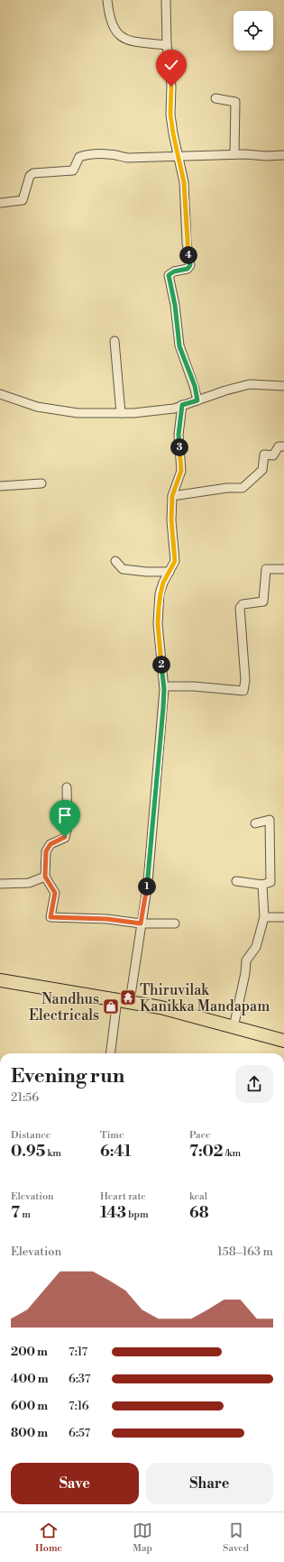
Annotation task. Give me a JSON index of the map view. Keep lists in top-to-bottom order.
{
  "places": {
    "temple": ["Thiruvilak Kanikka Mandapam"],
    "shop": ["Nandhus Electricals"]
  },
  "page": {
    "pins": [
      "4",
      "3",
      "2",
      "1"
    ],
    "heading": ["Evening run", "21:56"],
    "stats": [
      ["Distance", "0.95 km"],
      ["Time", "6:41"],
      ["Pace", "7:02 /km"],
      ["Elevation", "7 m"],
      ["Heart rate", "143 bpm"],
      ["kcal", "68"]
    ],
    "chart": ["Elevation", "158–163 m"],
    "list": [
      {
        "name": "200 m",
        "note": "7:17"
      },
      {
        "name": "400 m",
        "note": "6:37"
      },
      {
        "name": "600 m",
        "note": "7:16"
      },
      {
        "name": "800 m",
        "note": "6:57"
      }
    ],
    "buttons": ["Save", "Share"],
    "tabs": ["Home", "Map", "Saved"]
  }
}
